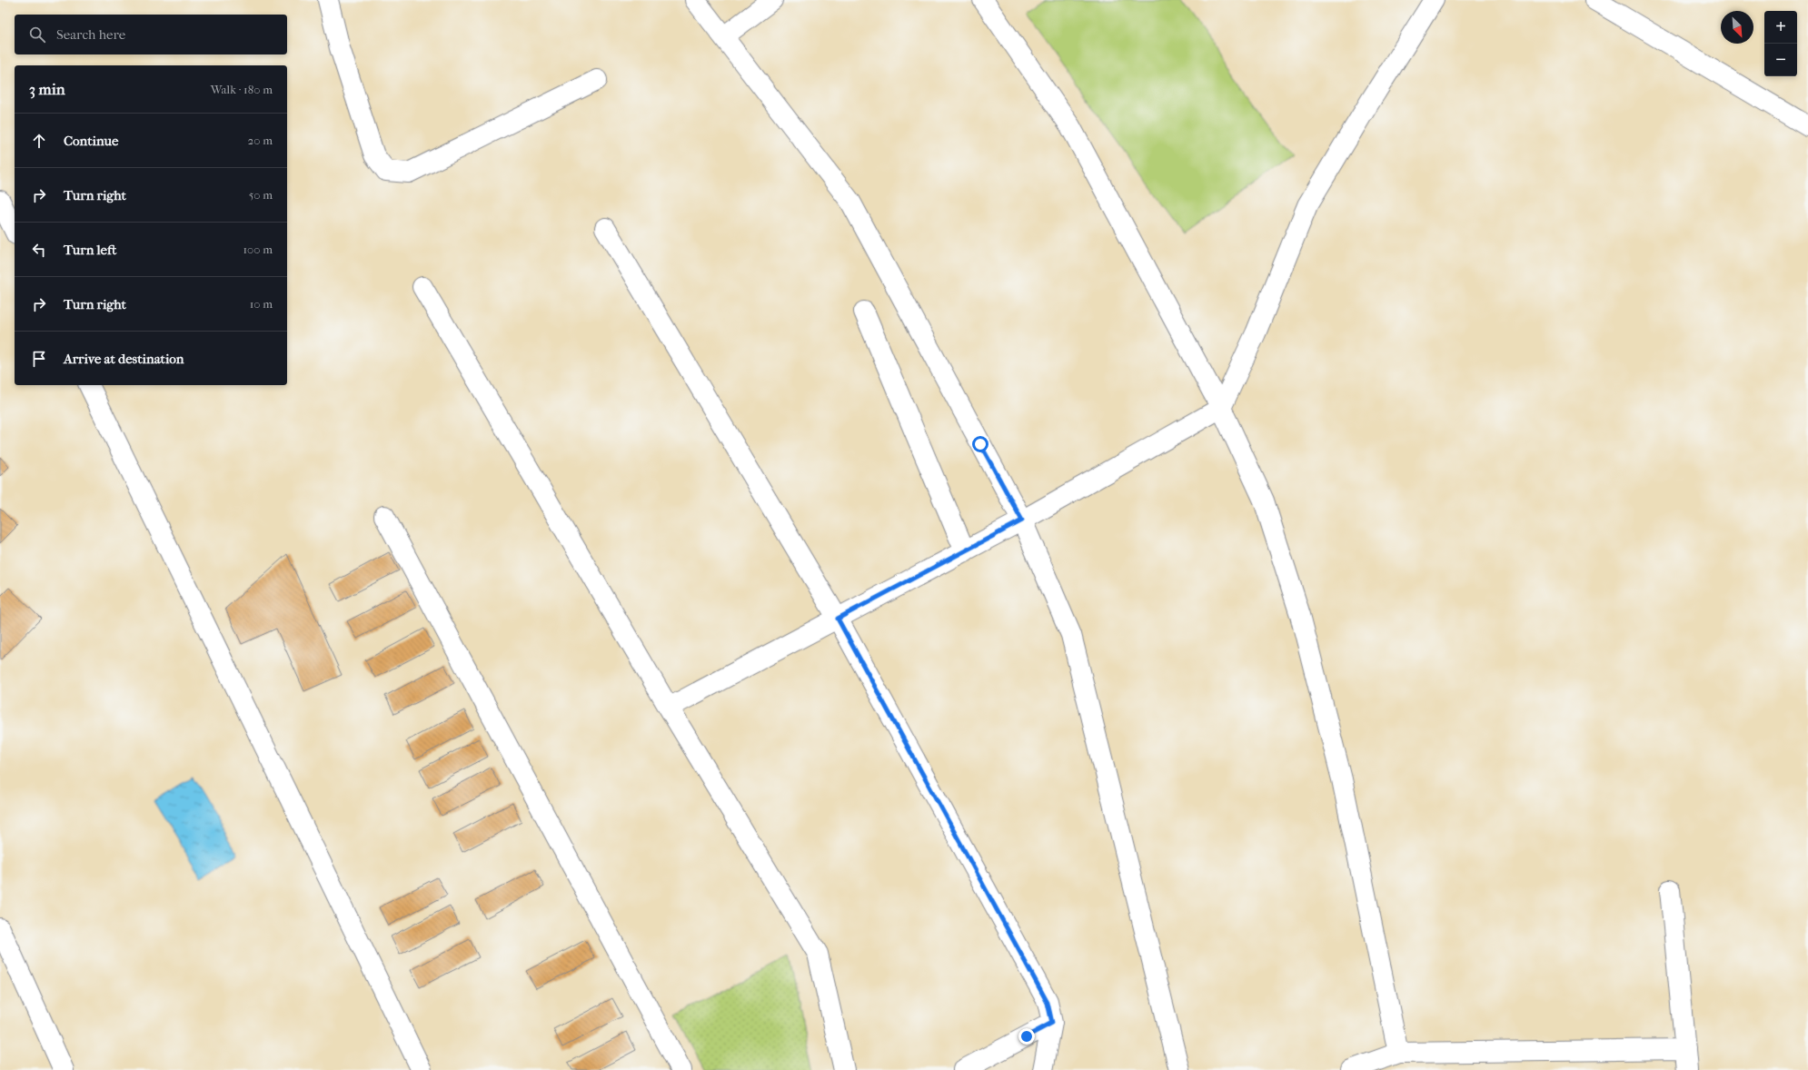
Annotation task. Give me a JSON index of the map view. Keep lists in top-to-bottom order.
{
  "north": "bottom right",
  "page": {
    "map_buttons": ["+", "−"],
    "search": "Search here",
    "heading": ["3 min", "Walk · 180 m"],
    "list": [
      ["Continue", "20 m"],
      ["Turn right", "50 m"],
      ["Turn left", "100 m"],
      ["Turn right", "10 m"],
      "Arrive at destination"
    ]
  }
}
